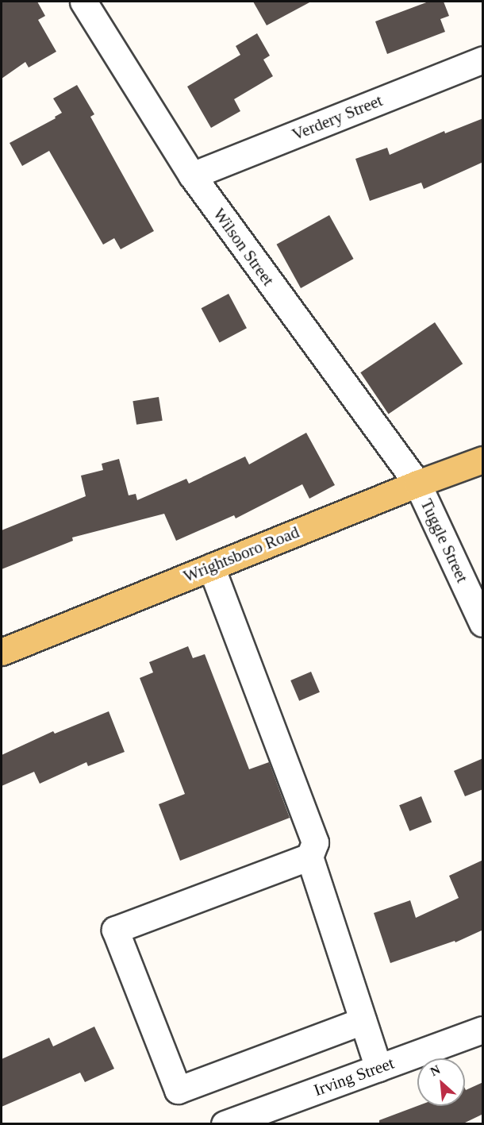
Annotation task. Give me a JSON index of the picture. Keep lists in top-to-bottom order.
{
  "streets": {
    "main road": ["Wrightsboro Road"],
    "street": [
      "Verdery Street",
      "Wilson Street",
      "Tuggle Street",
      "Irving Street"
    ]
  },
  "crossings": [
    ["Verdery Street", "Wilson Street"],
    ["Wilson Street", "Tuggle Street"],
    ["Wilson Street", "Wrightsboro Road"],
    ["Tuggle Street", "Wrightsboro Road"]
  ],
  "north": "top left"
}
